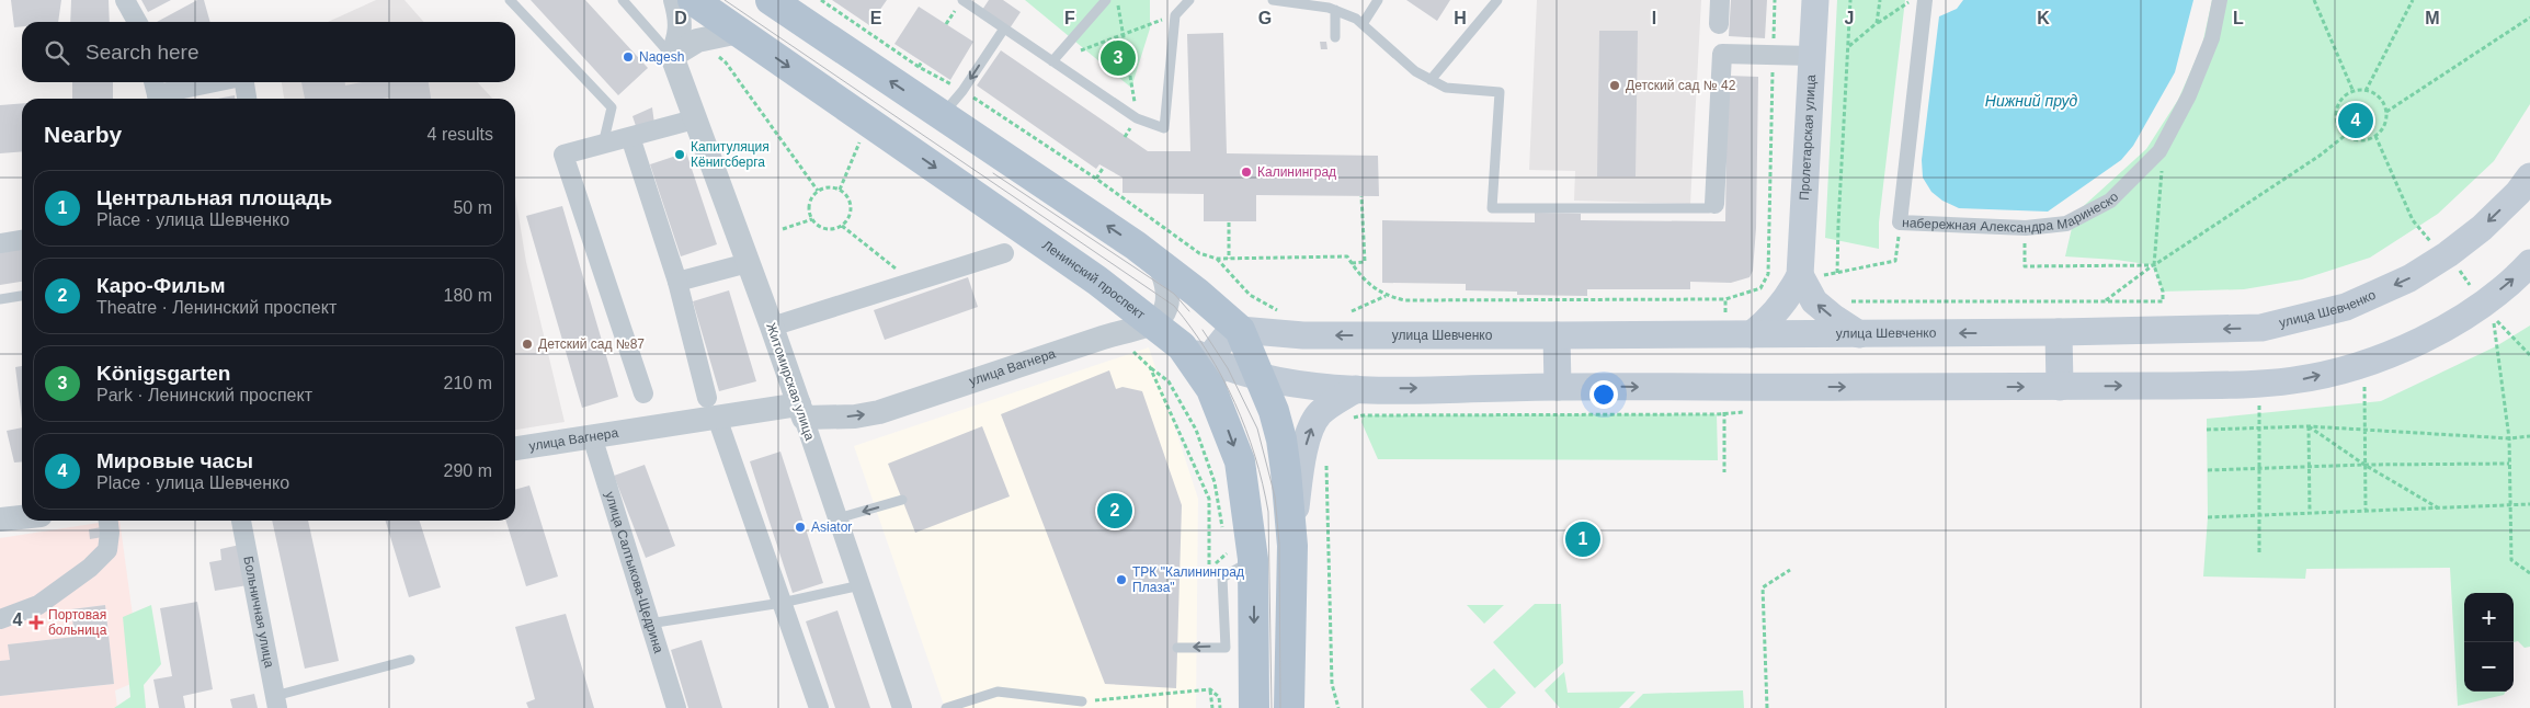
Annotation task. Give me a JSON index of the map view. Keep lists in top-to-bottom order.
{
  "streets": {
    "main road": ["Пролетарская улица", "Ленинский проспект", "улица Шевченко"],
    "street": [
      "набережная Александра Маринеско",
      "улица Вагнера",
      "Житомирская улица",
      "улица Салтыкова-Щедрина",
      "Больничная улица"
    ]
  },
  "crossings": [
    ["Пролетарская улица", "улица Шевченко"],
    ["Ленинский проспект", "улица Вагнера"],
    ["улица Вагнера", "Житомирская улица"],
    ["улица Вагнера", "улица Салтыкова-Щедрина"]
  ],
  "water": ["Нижний пруд"],
  "places": {
    "other": [
      "Nagesh",
      "Детский сад № 42",
      "Капитуляция Кёнигсберга",
      "Калининград",
      "Детский сад №87",
      "Asiator",
      "ТРК \"Калининград Плаза\""
    ],
    "health": ["Портовая больница"]
  },
  "page": {
    "search": "Search here",
    "pins": [
      "3",
      "4",
      "2",
      "1"
    ],
    "heading": ["Nearby", "4 results"],
    "list": [
      {
        "mark": "1",
        "name": "Центральная площадь",
        "note": "Place · улица Шевченко",
        "value": "50 m"
      },
      {
        "mark": "2",
        "name": "Каро-Фильм",
        "note": "Theatre · Ленинский проспект",
        "value": "180 m"
      },
      {
        "mark": "3",
        "name": "Königsgarten",
        "note": "Park · Ленинский проспект",
        "value": "210 m"
      },
      {
        "mark": "4",
        "name": "Мировые часы",
        "note": "Place · улица Шевченко",
        "value": "290 m"
      }
    ],
    "map_buttons": ["+", "−"]
  },
  "grid": {
    "columns": [
      "D",
      "E",
      "F",
      "G",
      "H",
      "I",
      "J",
      "K",
      "L",
      "M"
    ],
    "rows": ["4"]
  }
}
